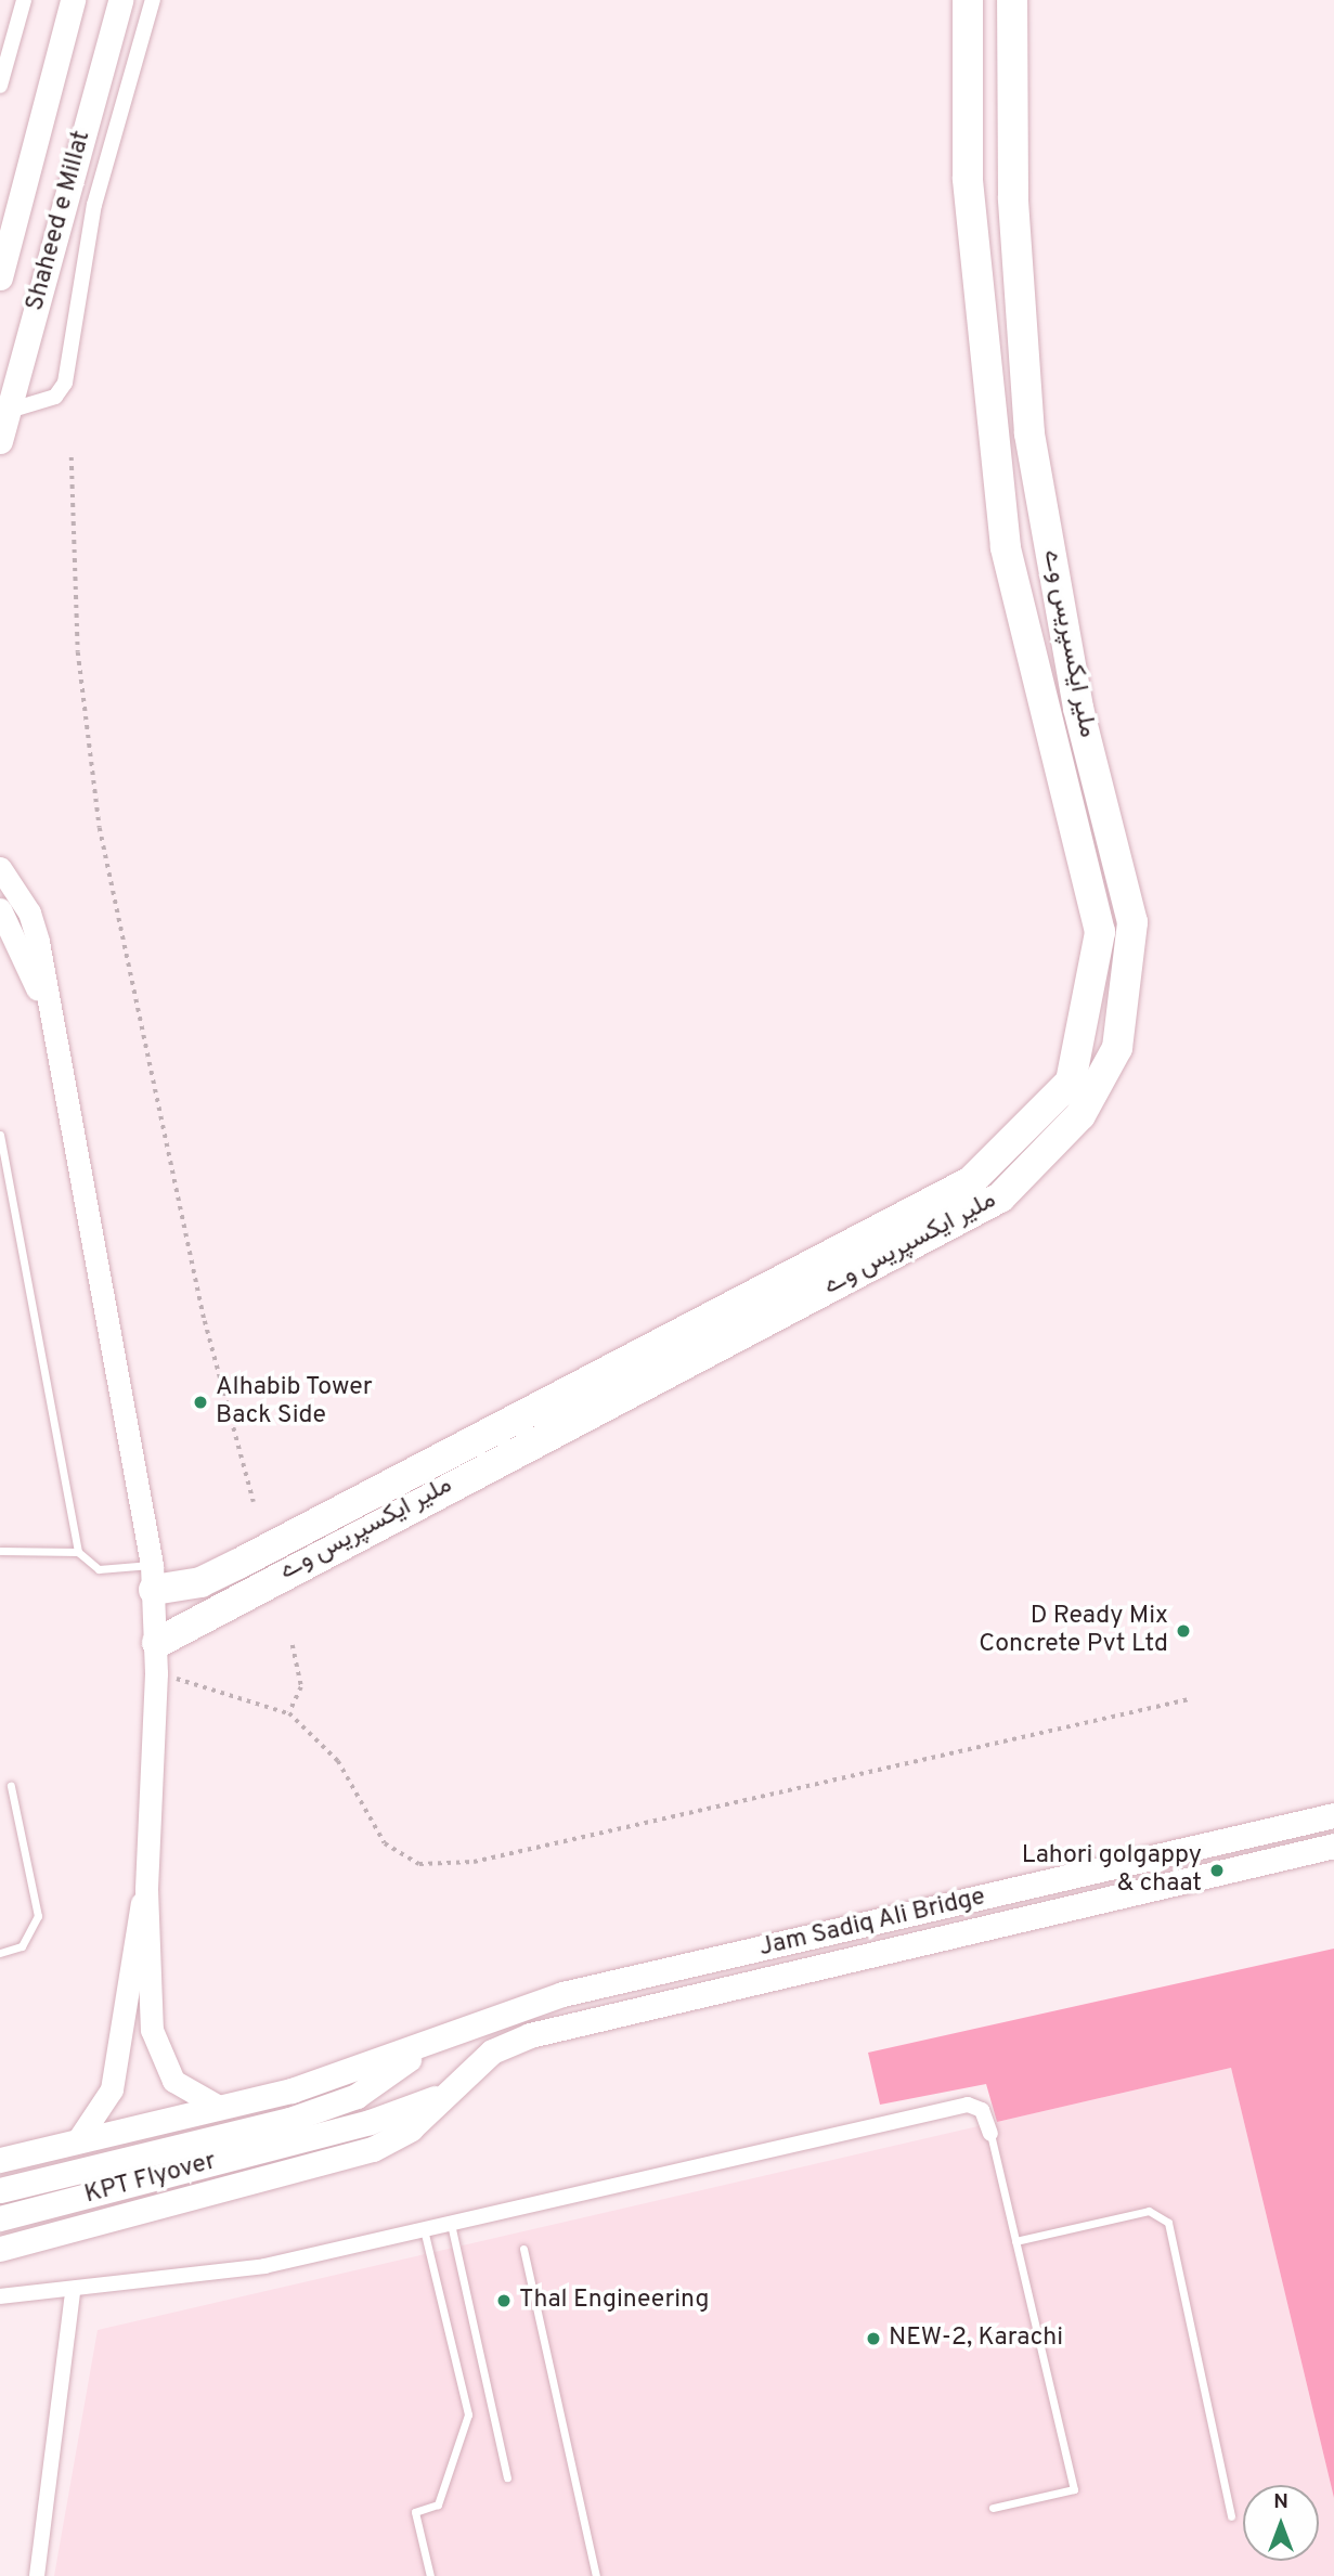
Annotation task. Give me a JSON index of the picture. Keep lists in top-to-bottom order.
{
  "streets": {
    "highway": ["ملیر ایکسپریس وے"],
    "main road": ["Shaheed e Millat", "Jam Sadiq Ali Bridge", "KPT Flyover"]
  },
  "places": [
    "Alhabib Tower Back Side",
    "D Ready Mix Concrete Pvt Ltd",
    "Lahori golgappy & chaat",
    "Thal Engineering",
    "NEW-2, Karachi"
  ],
  "north": "top"
}
